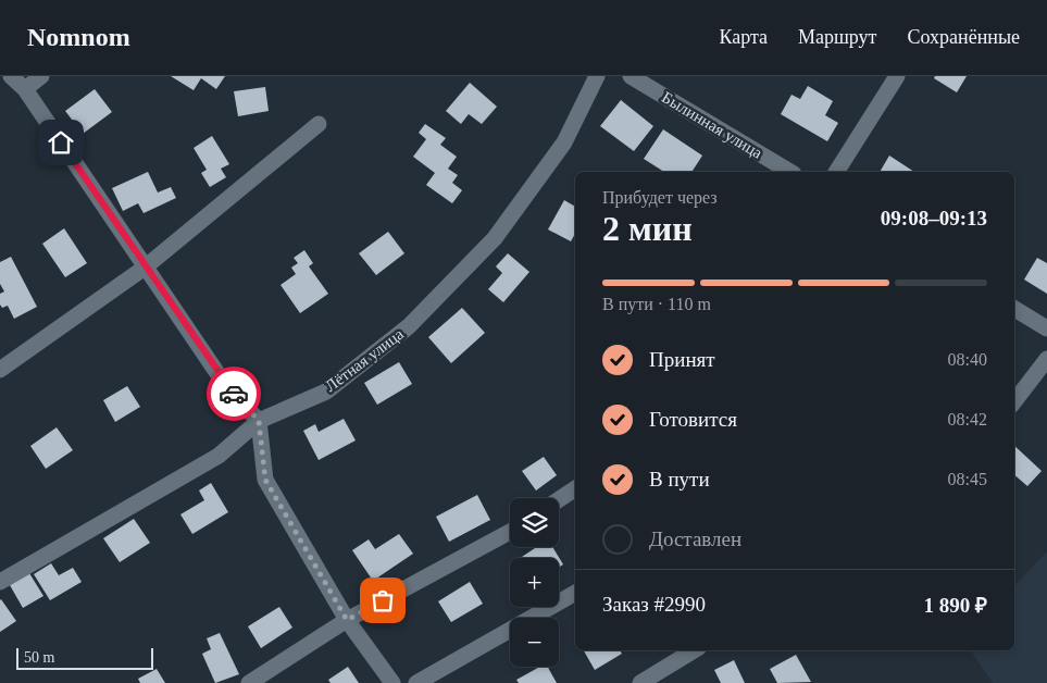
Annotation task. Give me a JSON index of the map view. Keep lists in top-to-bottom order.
{
  "streets": {
    "street": ["Былинная улица", "Лётная улица"]
  },
  "scale_bar": "50 m",
  "page": {
    "header": "Nomnom",
    "nav": ["Карта", "Маршрут", "Сохранённые"],
    "heading": ["2 мин", "Прибудет через", "09:08–09:13"],
    "panel": ["Заказ #2990", "1 890 ₽"],
    "bar": "В пути · 110 m",
    "list": [
      ["Принят", "08:40"],
      ["Готовится", "08:42"],
      ["В пути", "08:45"],
      "Доставлен"
    ],
    "map_buttons": ["+", "−"],
    "scale": "50 m"
  }
}
